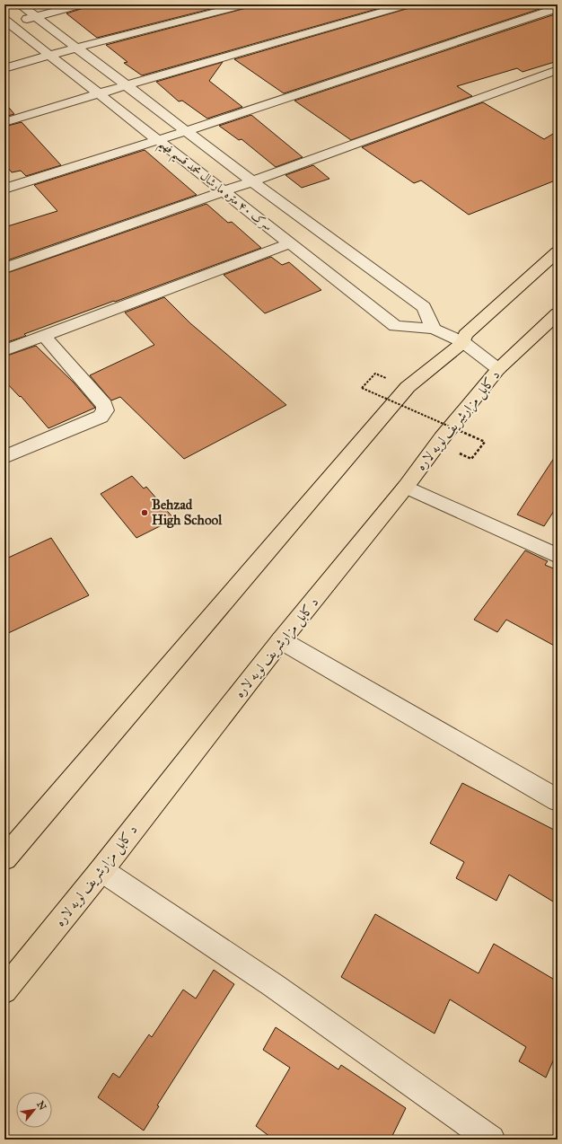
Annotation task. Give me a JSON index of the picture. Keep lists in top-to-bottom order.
{
  "streets": {
    "highway": ["د کابل مزارشریف لویه لاره"],
    "street": ["سرک ۴۰ متره مارشال محمد قسیم فهیم"]
  },
  "crossings": [
    ["سرک ۴۰ متره مارشال محمد قسیم فهیم", "د کابل مزارشریف لویه لاره"]
  ],
  "places": ["Behzad High School"],
  "north": "top right"
}
